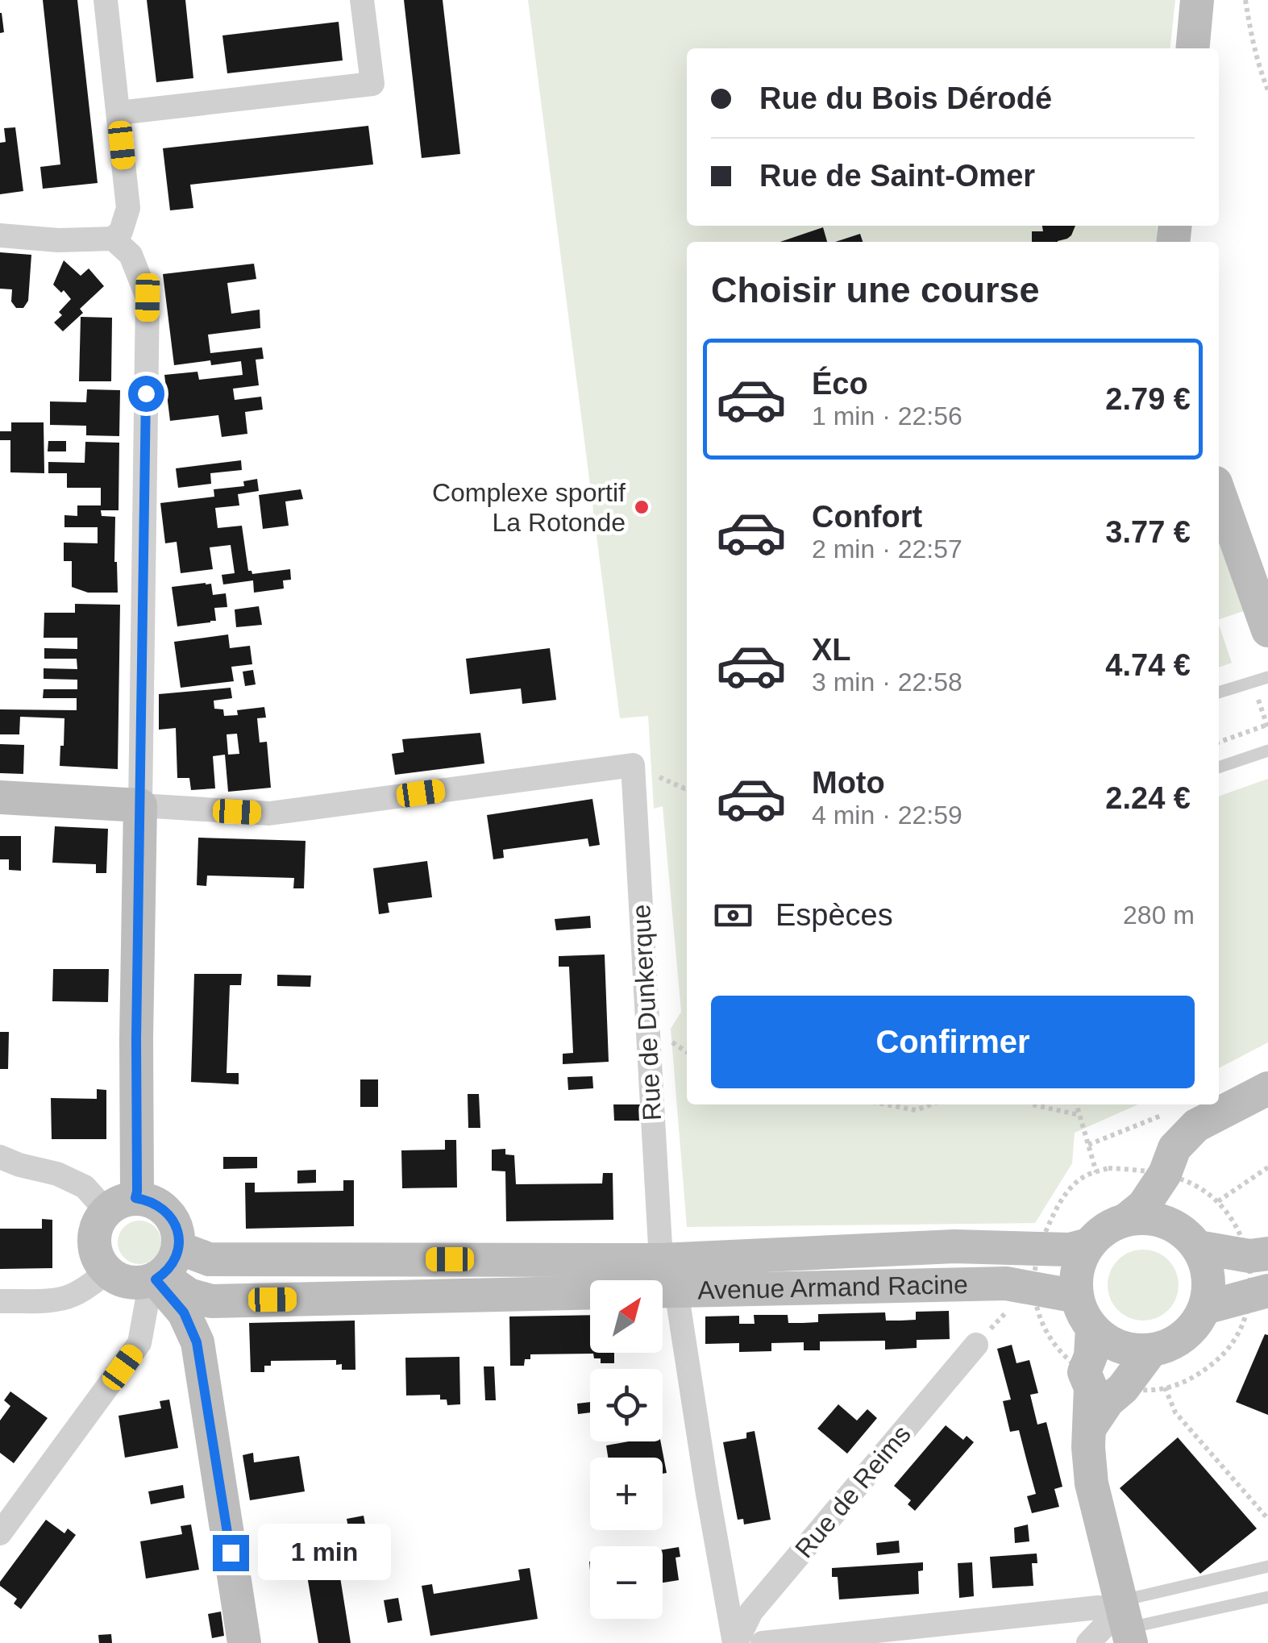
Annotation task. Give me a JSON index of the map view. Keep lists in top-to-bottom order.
{
  "streets": {
    "street": ["Rue de Dunkerque", "Avenue Armand Racine", "Rue de Reims"]
  },
  "crossings": [
    ["Rue de Dunkerque", "Avenue Armand Racine"]
  ],
  "places": ["Complexe sportif La Rotonde"],
  "north": "top right",
  "page": {
    "banner": ["Rue du Bois Dérodé", "Rue de Saint-Omer"],
    "heading": "Choisir une course",
    "list": [
      {
        "name": "Éco",
        "note": "1 min · 22:56",
        "value": "2.79 €"
      },
      {
        "name": "Confort",
        "note": "2 min · 22:57",
        "value": "3.77 €"
      },
      {
        "name": "XL",
        "note": "3 min · 22:58",
        "value": "4.74 €"
      },
      {
        "name": "Moto",
        "note": "4 min · 22:59",
        "value": "2.24 €"
      }
    ],
    "pay": ["Espèces", "280 m"],
    "buttons": "Confirmer",
    "map_buttons": ["+", "−"],
    "bubble": "1 min"
  }
}
